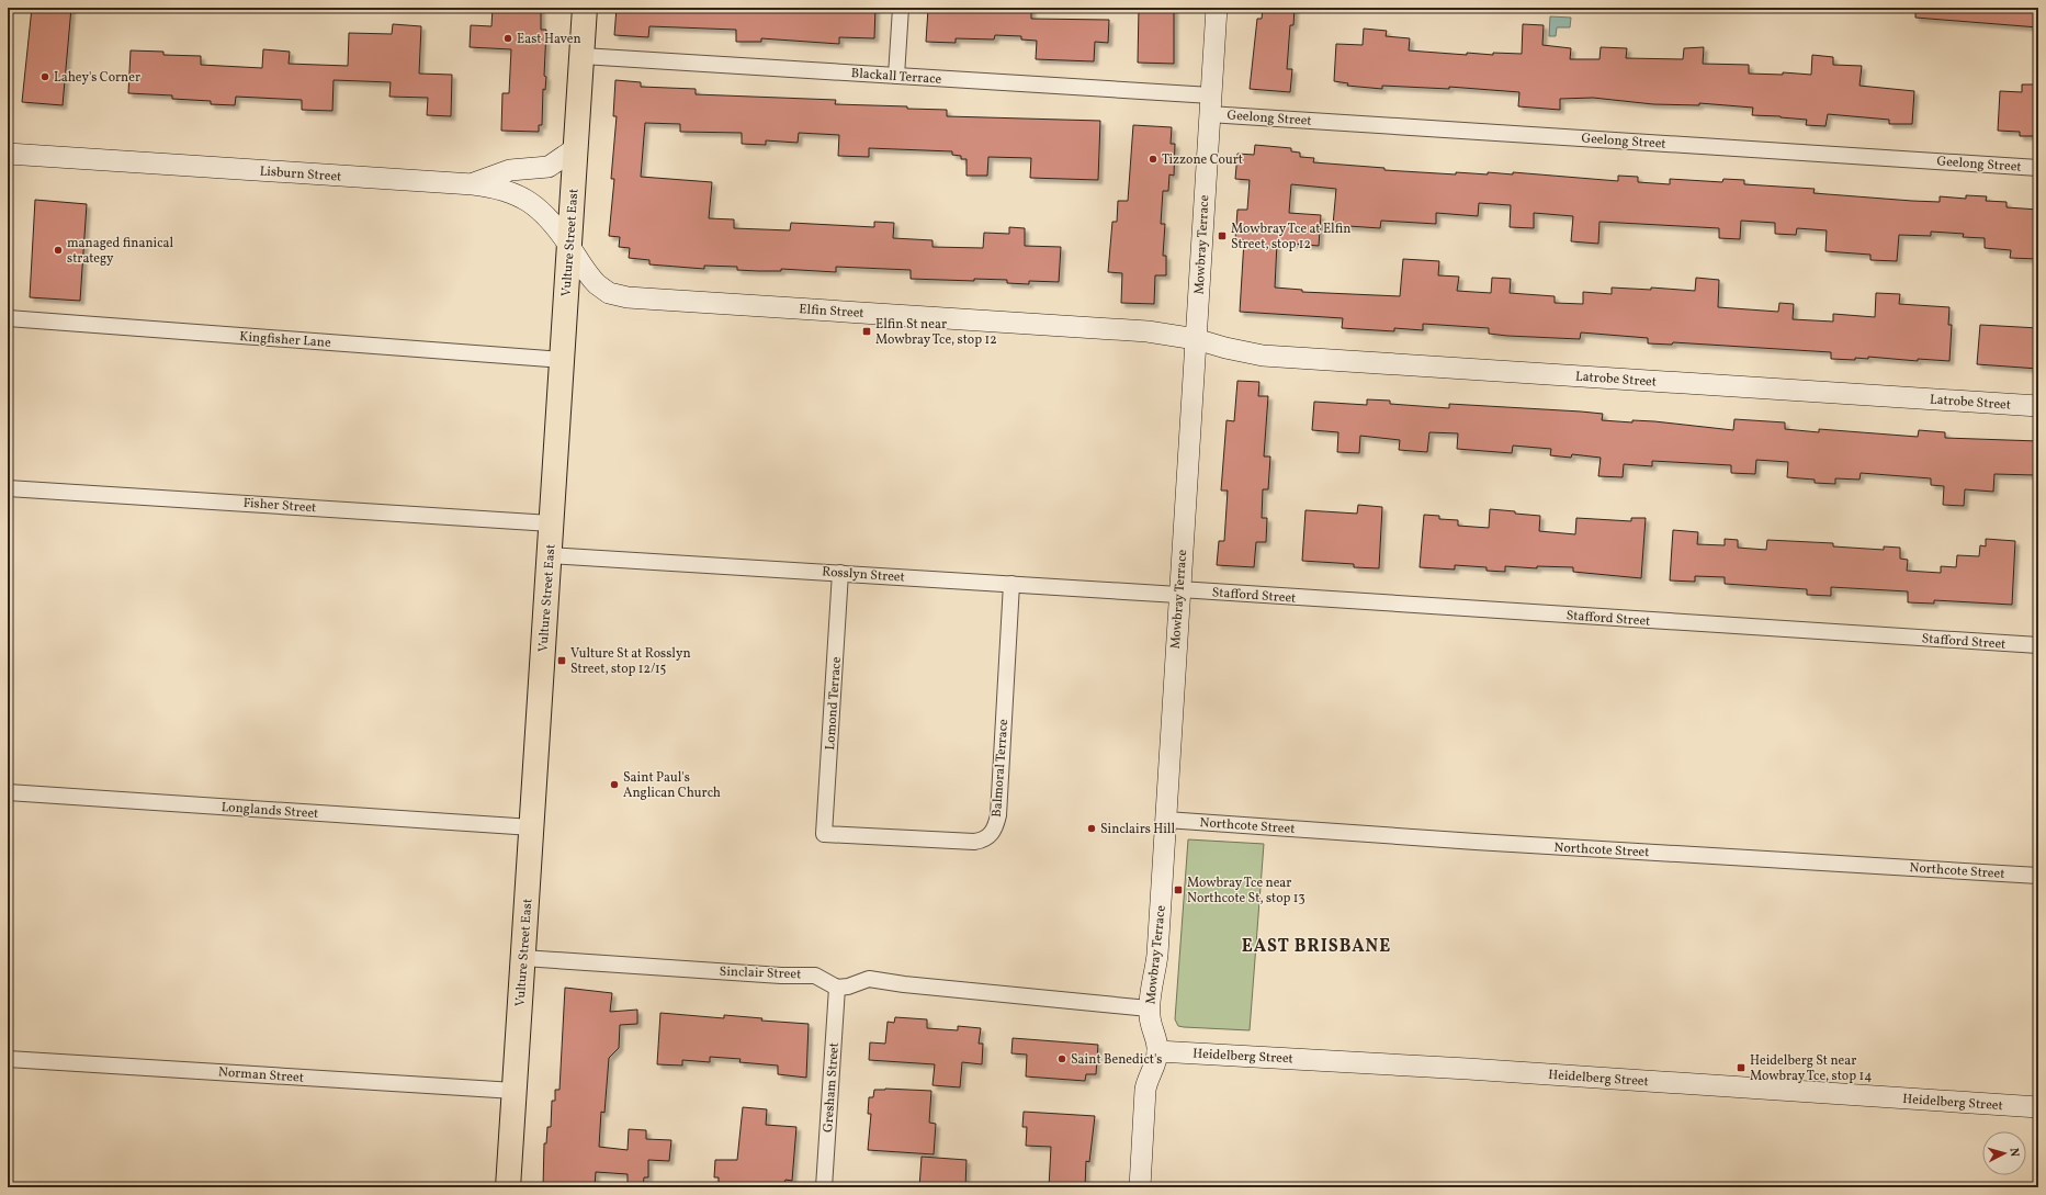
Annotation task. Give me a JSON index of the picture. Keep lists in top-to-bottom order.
{
  "streets": {
    "main road": [
      "Lisburn Street",
      "Vulture Street East",
      "Mowbray Terrace",
      "Elfin Street",
      "Latrobe Street",
      "Heidelberg Street"
    ],
    "street": [
      "Blackall Terrace",
      "Geelong Street",
      "Kingfisher Lane",
      "Fisher Street",
      "Rosslyn Street",
      "Stafford Street",
      "Lomond Terrace",
      "Balmoral Terrace",
      "Longlands Street",
      "Northcote Street",
      "Sinclair Street",
      "Norman Street",
      "Gresham Street"
    ]
  },
  "crossings": [
    ["Blackall Terrace", "Geelong Street"],
    ["Blackall Terrace", "Vulture Street East"],
    ["Blackall Terrace", "Mowbray Terrace"],
    ["Geelong Street", "Mowbray Terrace"],
    ["Lisburn Street", "Vulture Street East"],
    ["Lisburn Street", "Elfin Street"],
    ["Vulture Street East", "Elfin Street"],
    ["Vulture Street East", "Kingfisher Lane"],
    ["Vulture Street East", "Fisher Street"],
    ["Vulture Street East", "Rosslyn Street"],
    ["Vulture Street East", "Longlands Street"],
    ["Vulture Street East", "Sinclair Street"],
    ["Vulture Street East", "Norman Street"],
    ["Mowbray Terrace", "Elfin Street"],
    ["Mowbray Terrace", "Latrobe Street"],
    ["Mowbray Terrace", "Rosslyn Street"],
    ["Mowbray Terrace", "Stafford Street"],
    ["Mowbray Terrace", "Northcote Street"],
    ["Mowbray Terrace", "Heidelberg Street"],
    ["Elfin Street", "Latrobe Street"],
    ["Rosslyn Street", "Stafford Street"],
    ["Rosslyn Street", "Lomond Terrace"],
    ["Rosslyn Street", "Balmoral Terrace"],
    ["Lomond Terrace", "Balmoral Terrace"],
    ["Sinclair Street", "Gresham Street"]
  ],
  "districts": ["EAST BRISBANE"],
  "places": {
    "other": [
      "East Haven",
      "Lahey's Corner",
      "Tizzone Court",
      "managed finanical strategy",
      "Saint Paul's Anglican Church",
      "Sinclairs Hill",
      "Saint Benedict's"
    ],
    "transit": [
      "Mowbray Tce at Elfin Street, stop 12",
      "Elfin St near Mowbray Tce, stop 12",
      "Vulture St at Rosslyn Street, stop 12/15",
      "Mowbray Tce near Northcote St, stop 13",
      "Heidelberg St near Mowbray Tce, stop 14"
    ]
  },
  "north": "right"
}
